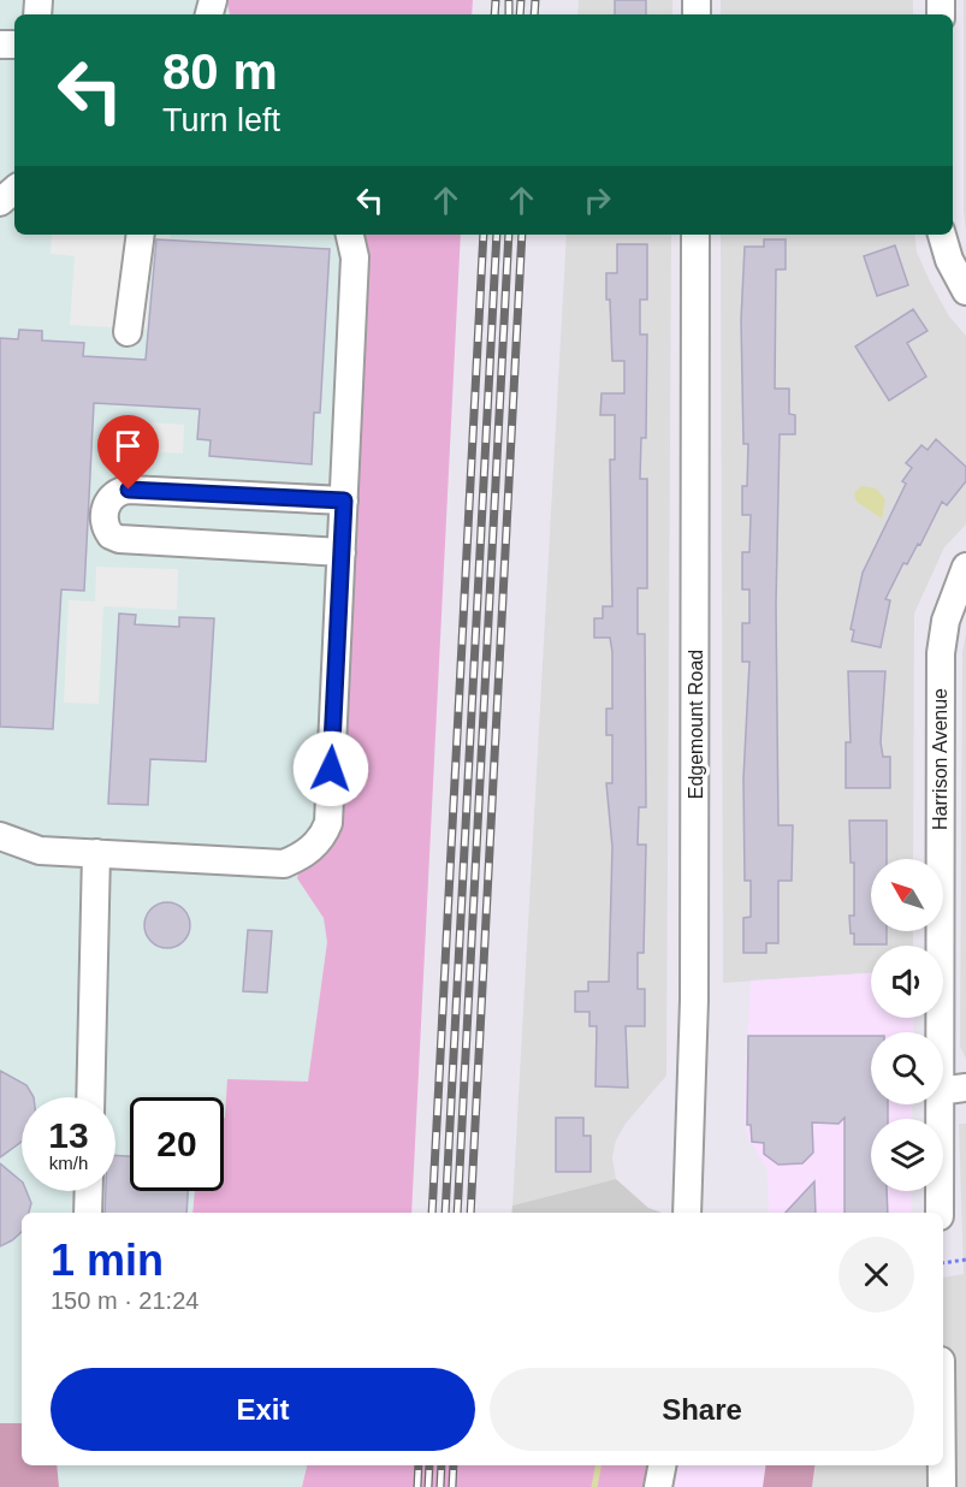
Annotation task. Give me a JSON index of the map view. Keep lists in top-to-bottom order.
{
  "streets": {
    "street": ["Edgemount Road", "Harrison Avenue"]
  },
  "north": "top left",
  "page": {
    "turn": ["80 m", "Turn left"],
    "speed": "13 km/h",
    "limit": "20",
    "heading": ["1 min", "150 m · 21:24"],
    "buttons": ["Exit", "Share"]
  }
}
